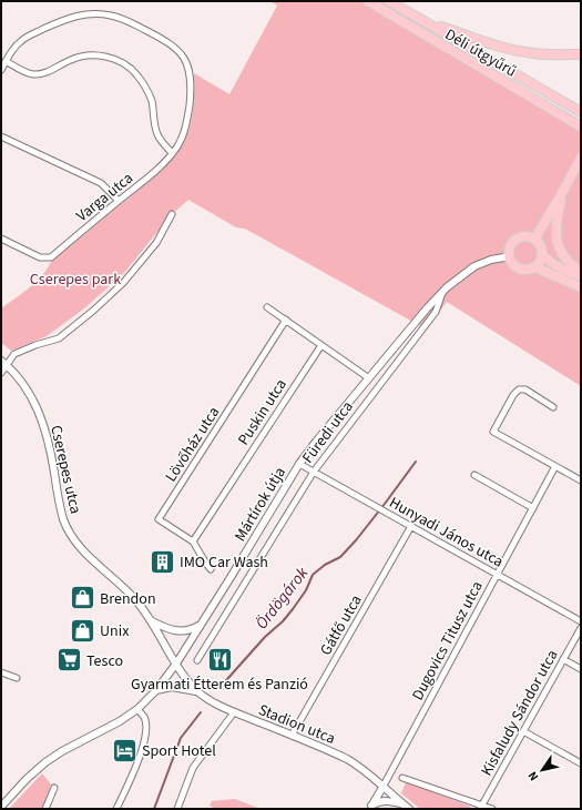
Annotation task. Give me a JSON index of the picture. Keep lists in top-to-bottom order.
{
  "streets": {
    "main road": ["Déli útgyűrű"],
    "street": [
      "Varga utca",
      "Puskin utca",
      "Füredi utca",
      "Lövőház utca",
      "Cserepes utca",
      "Mártírok útja",
      "Hunyadi János utca",
      "Gátfő utca",
      "Dugovics Titusz utca",
      "Kisfaludy Sándor utca",
      "Stadion utca"
    ]
  },
  "crossings": [
    ["Puskin utca", "Lövőház utca"],
    ["Füredi utca", "Mártírok útja"],
    ["Füredi utca", "Hunyadi János utca"],
    ["Cserepes utca", "Mártírok útja"],
    ["Cserepes utca", "Stadion utca"],
    ["Mártírok útja", "Hunyadi János utca"],
    ["Mártírok útja", "Stadion utca"],
    ["Hunyadi János utca", "Gátfő utca"],
    ["Hunyadi János utca", "Dugovics Titusz utca"],
    ["Gátfő utca", "Stadion utca"],
    ["Dugovics Titusz utca", "Stadion utca"]
  ],
  "water": ["Ördögárok"],
  "parks": ["Cserepes park"],
  "places": {
    "building": ["IMO Car Wash"],
    "shop": ["Brendon", "Unix"],
    "restaurant": ["Gyarmati Étterem és Panzió"],
    "supermarket": ["Tesco"],
    "hotel": ["Sport Hotel"]
  },
  "north": "bottom left"
}
